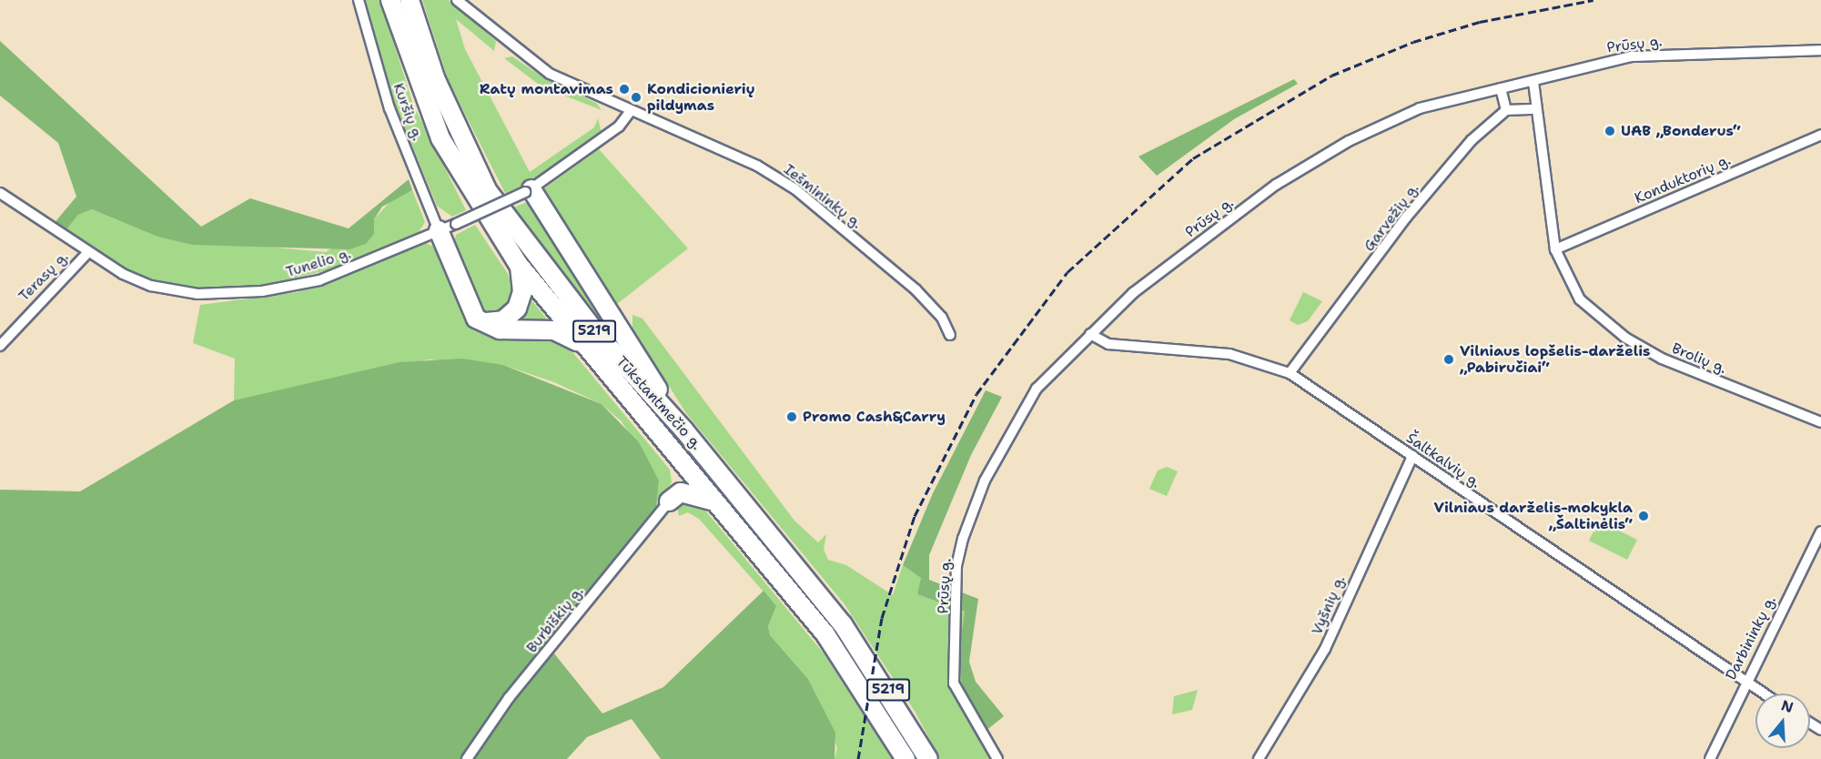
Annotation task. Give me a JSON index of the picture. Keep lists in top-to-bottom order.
{
  "streets": {
    "highway": ["5219", "Tūkstantmečio g."],
    "street": [
      "Prūsų g.",
      "Kuršių g.",
      "Konduktorių g.",
      "Iešmininkų g.",
      "Garvežių g.",
      "Tunelio g.",
      "Terasų g.",
      "Brolių g.",
      "Šaltkalvių g.",
      "Vyšnių g.",
      "Burbiškių g.",
      "Darbininkų g."
    ]
  },
  "crossings": [
    ["Prūsų g.", "Brolių g."],
    ["Prūsų g.", "Šaltkalvių g."],
    ["Kuršių g.", "Tunelio g."],
    ["Konduktorių g.", "Brolių g."],
    ["Iešmininkų g.", "Tunelio g."],
    ["Garvežių g.", "Šaltkalvių g."],
    ["Tunelio g.", "Terasų g."],
    ["Šaltkalvių g.", "Vyšnių g."],
    ["Šaltkalvių g.", "Darbininkų g."]
  ],
  "places": [
    "Ratų montavimas",
    "Kondicionierių pildymas",
    "UAB „Bonderus“",
    "Vilniaus lopšelis-darželis „Pabiručiai“",
    "Promo Cash&Carry",
    "Vilniaus darželis-mokykla „Šaltinėlis“"
  ],
  "north": "top"
}
